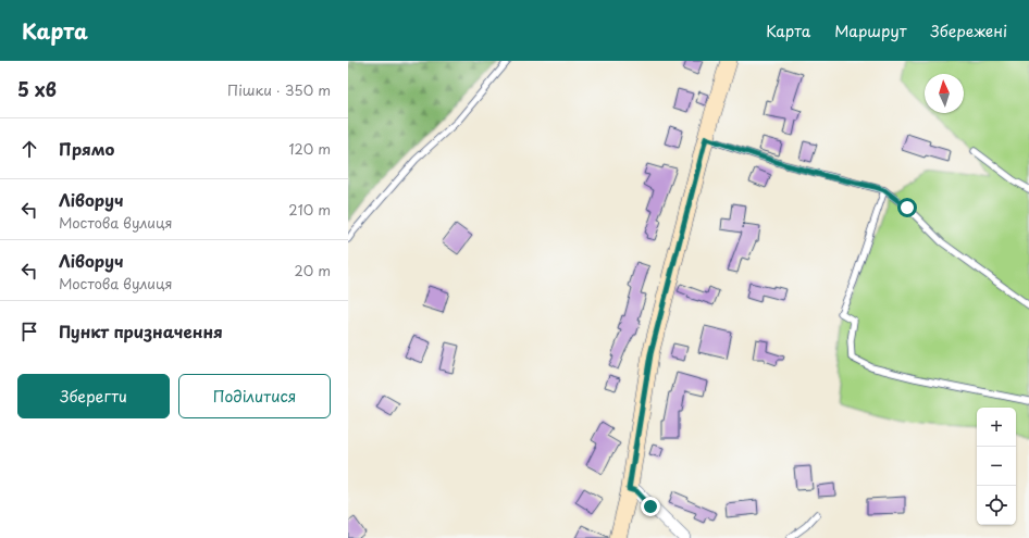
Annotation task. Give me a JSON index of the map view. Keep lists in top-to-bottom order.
{
  "north": "top",
  "page": {
    "header": "Карта",
    "nav": ["Карта", "Маршрут", "Збережені"],
    "heading": ["5 хв", "Пішки · 350 m"],
    "list": [
      ["Прямо", "120 m"],
      ["Ліворуч", "Мостова вулиця", "210 m"],
      ["Ліворуч", "Мостова вулиця", "20 m"],
      "Пункт призначення"
    ],
    "buttons": ["Зберегти", "Поділитися"],
    "map_buttons": ["+", "−"]
  }
}
